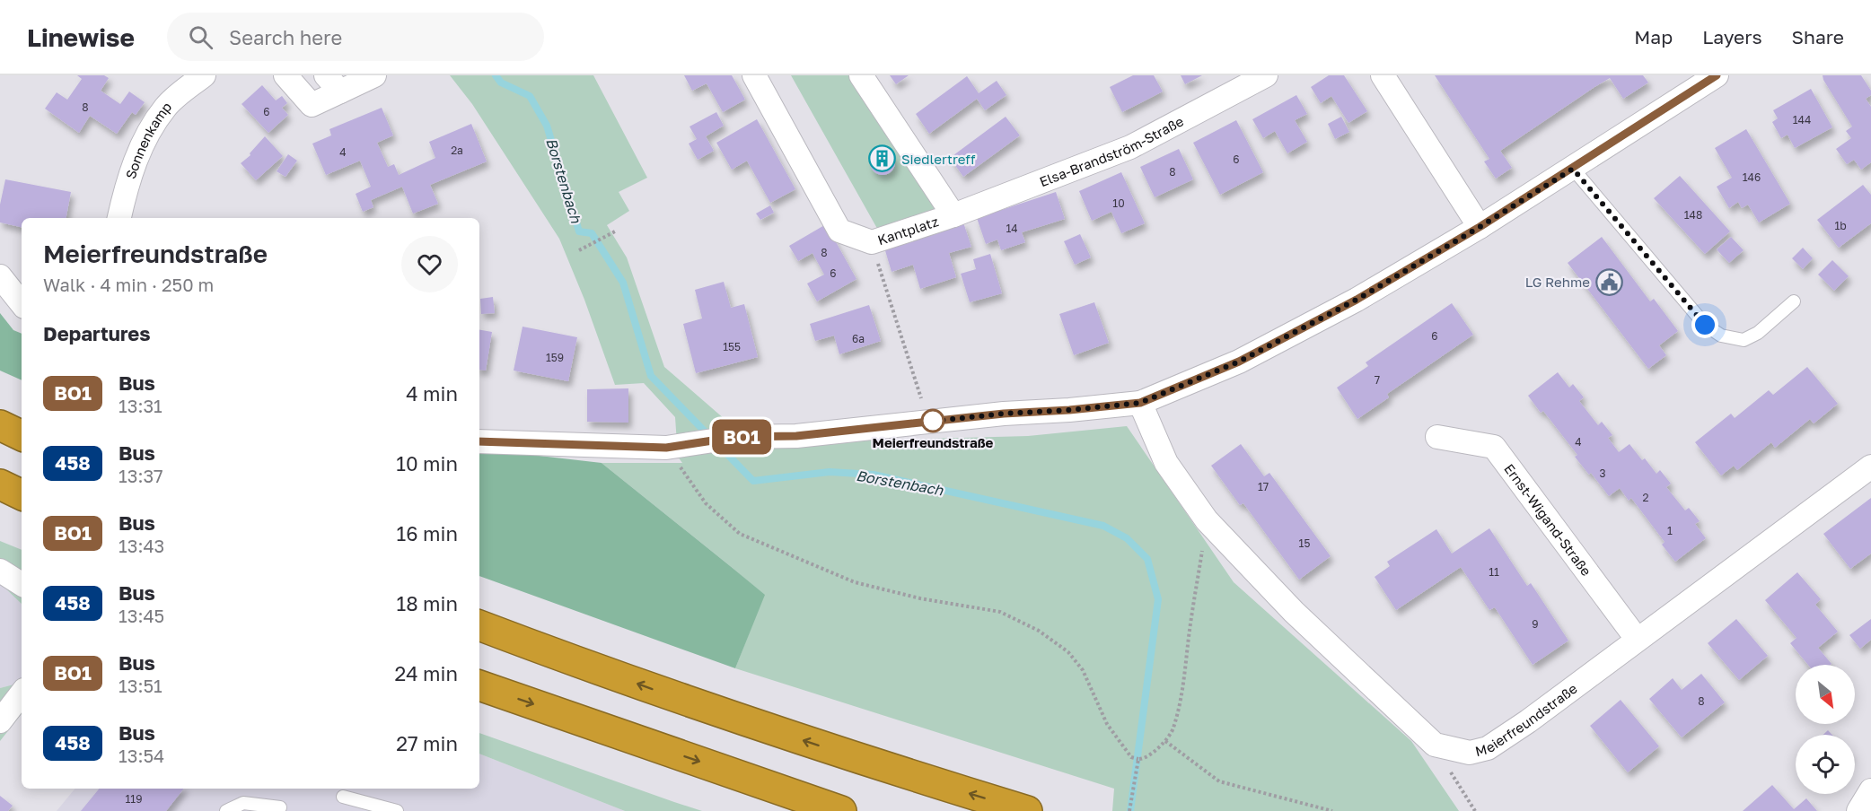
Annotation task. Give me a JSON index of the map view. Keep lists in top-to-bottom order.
{
  "streets": {
    "street": [
      "Sonnenkamp",
      "Elsa-Brandström-Straße",
      "Kantplatz",
      "Ernst-Wigand-Straße",
      "Meierfreundstraße"
    ]
  },
  "crossings": [
    ["Elsa-Brandström-Straße", "Kantplatz"],
    ["Ernst-Wigand-Straße", "Meierfreundstraße"]
  ],
  "water": ["Borstenbach"],
  "places": {
    "building": ["Siedlertreff"],
    "public building": ["LG Rehme"],
    "other": ["Meierfreundstraße"]
  },
  "lines": ["bus line BO1"],
  "house_numbers": [
    "8",
    "6",
    "144",
    "2a",
    "4",
    "6",
    "8",
    "146",
    "10",
    "148",
    "1b",
    "14",
    "8",
    "6",
    "6",
    "6a",
    "155",
    "159",
    "7",
    "4",
    "3",
    "17",
    "2",
    "1",
    "15",
    "11",
    "9",
    "8",
    "119"
  ],
  "north": "bottom right",
  "page": {
    "header": "Linewise",
    "search": "Search here",
    "nav": ["Map", "Layers", "Share"],
    "on_map": "BO1",
    "heading": [
      ["Meierfreundstraße", "Walk · 4 min · 250 m"],
      "Departures"
    ],
    "list": [
      {
        "mark": "BO1",
        "name": "Bus",
        "note": "13:31",
        "value": "4 min"
      },
      {
        "mark": "458",
        "name": "Bus",
        "note": "13:37",
        "value": "10 min"
      },
      {
        "mark": "BO1",
        "name": "Bus",
        "note": "13:43",
        "value": "16 min"
      },
      {
        "mark": "458",
        "name": "Bus",
        "note": "13:45",
        "value": "18 min"
      },
      {
        "mark": "BO1",
        "name": "Bus",
        "note": "13:51",
        "value": "24 min"
      },
      {
        "mark": "458",
        "name": "Bus",
        "note": "13:54",
        "value": "27 min"
      }
    ]
  }
}
